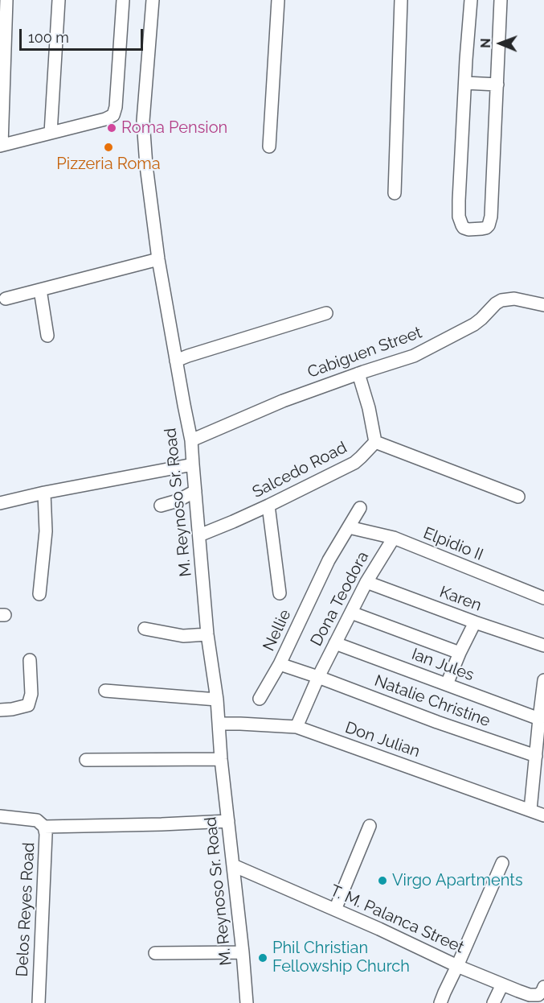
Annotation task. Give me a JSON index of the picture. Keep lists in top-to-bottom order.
{
  "streets": {
    "street": [
      "Cabiguen Street",
      "Salcedo Road",
      "M. Reynoso Sr. Road",
      "Elpidio II",
      "Dona Teodora",
      "Karen",
      "Nellie",
      "Ian Jules",
      "Natalie Christine",
      "Don Julian",
      "Delos Reyes Road",
      "T. M. Palanca Street"
    ]
  },
  "crossings": [
    ["Cabiguen Street", "M. Reynoso Sr. Road"],
    ["Salcedo Road", "M. Reynoso Sr. Road"],
    ["M. Reynoso Sr. Road", "Don Julian"],
    ["M. Reynoso Sr. Road", "T. M. Palanca Street"],
    ["Elpidio II", "Dona Teodora"],
    ["Elpidio II", "Nellie"],
    ["Dona Teodora", "Karen"],
    ["Dona Teodora", "Nellie"],
    ["Dona Teodora", "Ian Jules"],
    ["Dona Teodora", "Natalie Christine"],
    ["Nellie", "Natalie Christine"]
  ],
  "places": [
    "Roma Pension",
    "Pizzeria Roma",
    "Virgo Apartments",
    "Phil Christian Fellowship Church"
  ],
  "scale_bar": "100 m",
  "north": "left"
}
